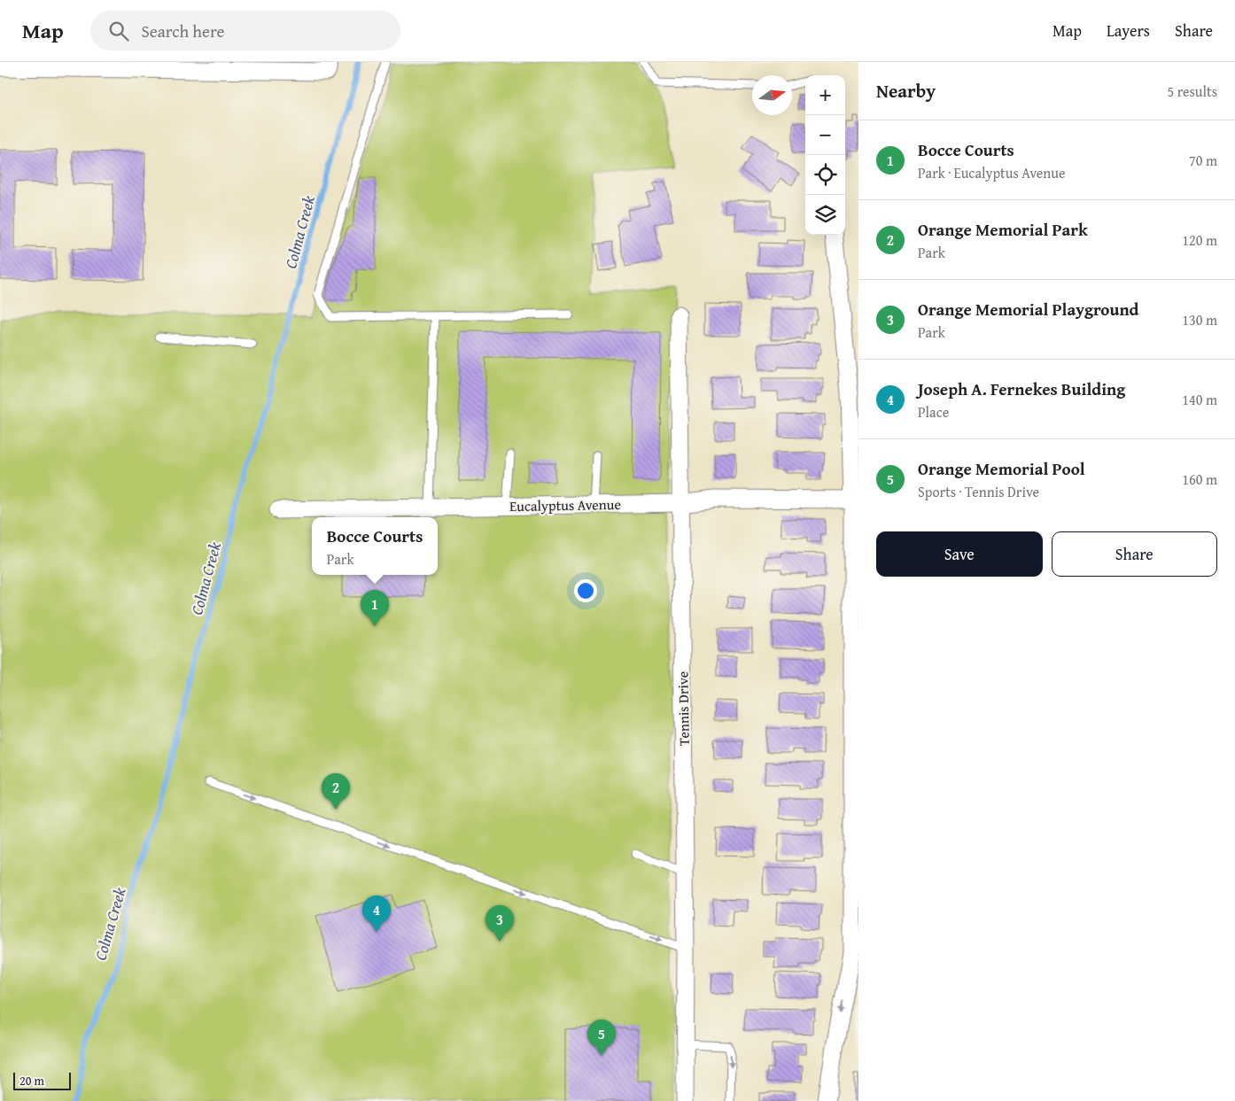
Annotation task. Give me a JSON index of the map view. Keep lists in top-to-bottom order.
{
  "streets": {
    "street": ["Eucalyptus Avenue", "Tennis Drive"]
  },
  "crossings": [
    ["Eucalyptus Avenue", "Tennis Drive"]
  ],
  "water": ["Colma Creek"],
  "scale_bar": "20 m",
  "north": "right",
  "page": {
    "header": "Map",
    "search": "Search here",
    "nav": ["Map", "Layers", "Share"],
    "heading": ["Nearby", "5 results"],
    "map_buttons": ["+", "−"],
    "list": [
      {
        "mark": "1",
        "name": "Bocce Courts",
        "note": "Park · Eucalyptus Avenue",
        "value": "70 m"
      },
      {
        "mark": "2",
        "name": "Orange Memorial Park",
        "note": "Park",
        "value": "120 m"
      },
      {
        "mark": "3",
        "name": "Orange Memorial Playground",
        "note": "Park",
        "value": "130 m"
      },
      {
        "mark": "4",
        "name": "Joseph A. Fernekes Building",
        "note": "Place",
        "value": "140 m"
      },
      {
        "mark": "5",
        "name": "Orange Memorial Pool",
        "note": "Sports · Tennis Drive",
        "value": "160 m"
      }
    ],
    "popup": ["Bocce Courts", "Park"],
    "buttons": ["Save", "Share"],
    "pins": [
      "1",
      "2",
      "4",
      "3",
      "5"
    ],
    "scale": "20 m"
  }
}
